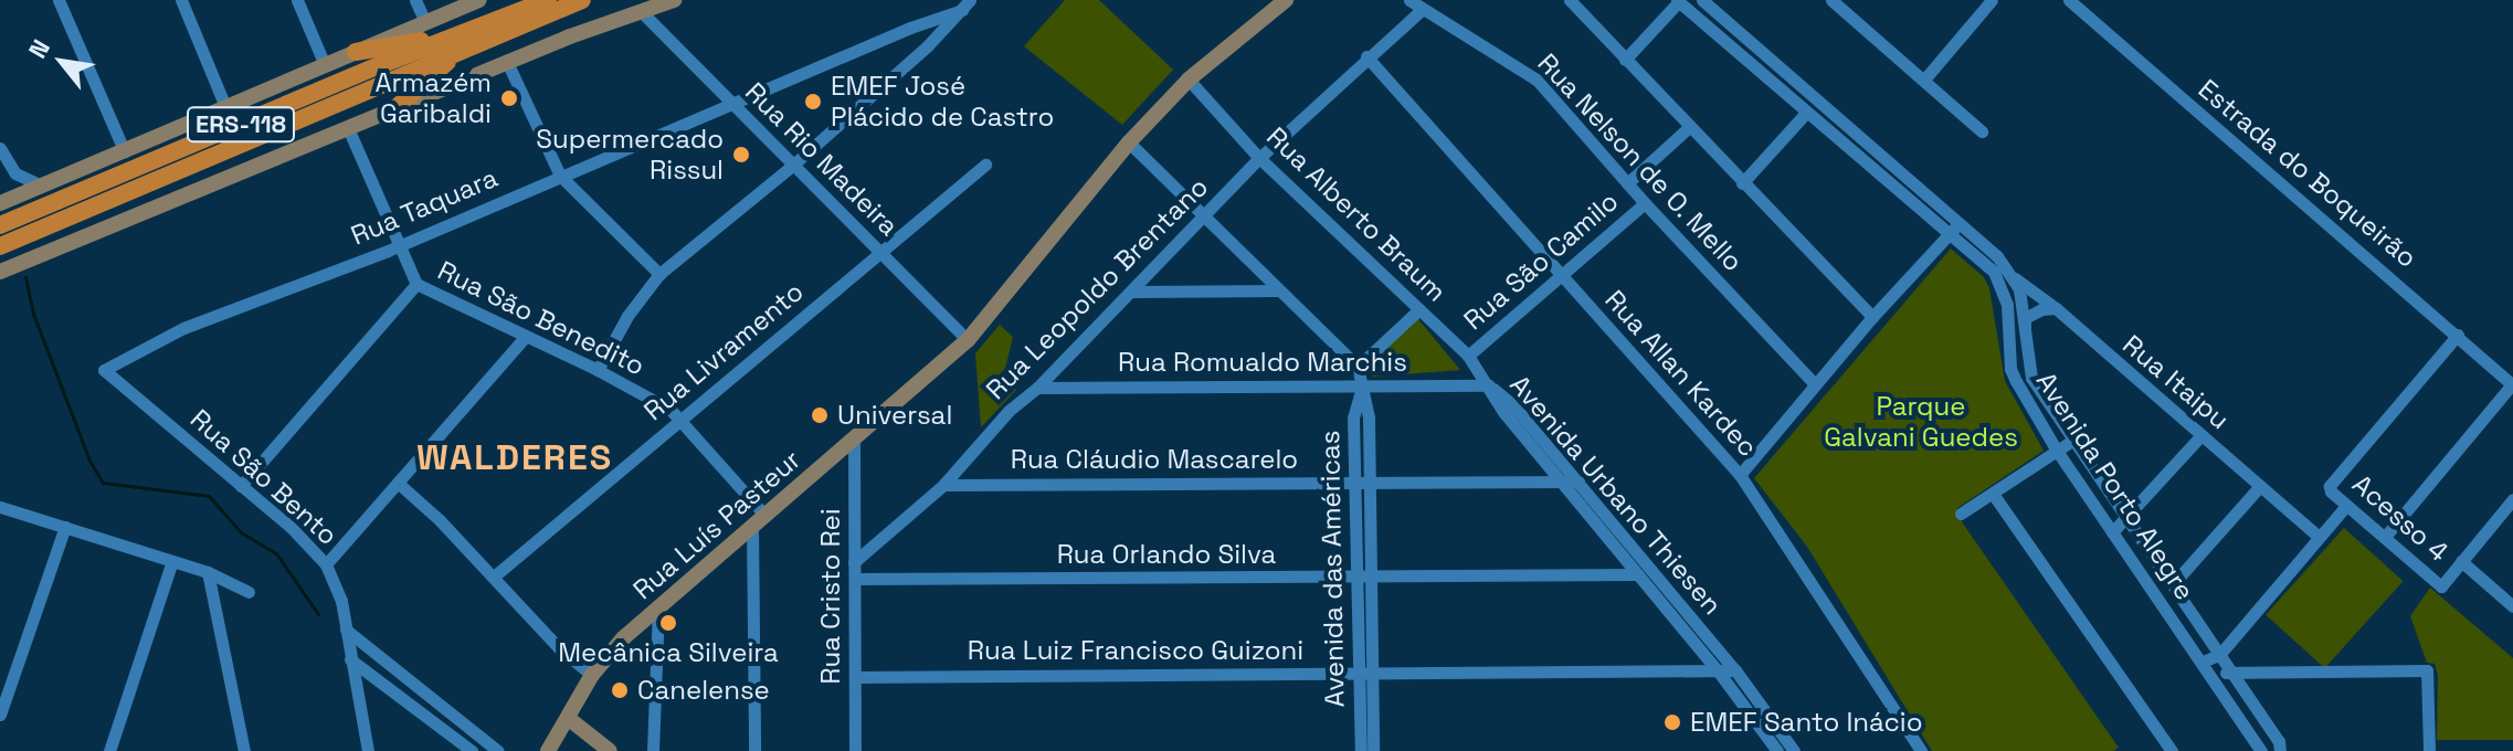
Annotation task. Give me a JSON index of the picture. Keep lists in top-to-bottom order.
{
  "streets": {
    "highway": ["ERS-118"],
    "main road": ["Rua Luís Pasteur"],
    "street": [
      "Rua Rio Madeira",
      "Rua Nelson de O. Mello",
      "Estrada do Boqueirão",
      "Rua Taquara",
      "Rua Alberto Braum",
      "Rua São Camilo",
      "Rua Leopoldo Brentano",
      "Rua São Benedito",
      "Rua Livramento",
      "Rua Romualdo Marchis",
      "Rua Allan Kardec",
      "Rua Itaipu",
      "Rua Cláudio Mascarelo",
      "Rua São Bento",
      "Avenida Porto Alegre",
      "Avenida Urbano Thiesen",
      "Acesso 4",
      "Rua Orlando Silva",
      "Avenida das Américas",
      "Rua Cristo Rei",
      "Rua Luiz Francisco Guizoni"
    ]
  },
  "crossings": [
    ["Rua Rio Madeira", "Rua Taquara"],
    ["Rua Rio Madeira", "Rua Livramento"],
    ["Rua Rio Madeira", "Rua Luís Pasteur"],
    ["Rua Nelson de O. Mello", "Rua São Camilo"],
    ["Rua Nelson de O. Mello", "Rua Leopoldo Brentano"],
    ["Estrada do Boqueirão", "Acesso 4"],
    ["Rua Taquara", "Rua São Benedito"],
    ["Rua Taquara", "Rua São Bento"],
    ["Rua Alberto Braum", "Rua São Camilo"],
    ["Rua Alberto Braum", "Rua Leopoldo Brentano"],
    ["Rua Alberto Braum", "Rua Romualdo Marchis"],
    ["Rua Alberto Braum", "Avenida Urbano Thiesen"],
    ["Rua Alberto Braum", "Rua Luís Pasteur"],
    ["Rua São Camilo", "Rua Allan Kardec"],
    ["Rua Leopoldo Brentano", "Rua Romualdo Marchis"],
    ["Rua Leopoldo Brentano", "Rua Allan Kardec"],
    ["Rua Leopoldo Brentano", "Rua Cláudio Mascarelo"],
    ["Rua Leopoldo Brentano", "Rua Cristo Rei"],
    ["Rua São Benedito", "Rua Livramento"],
    ["Rua São Benedito", "Rua Luís Pasteur"],
    ["Rua Romualdo Marchis", "Avenida Urbano Thiesen"],
    ["Rua Romualdo Marchis", "Avenida das Américas"],
    ["Rua Itaipu", "Avenida Porto Alegre"],
    ["Rua Cláudio Mascarelo", "Avenida Urbano Thiesen"],
    ["Rua Cláudio Mascarelo", "Avenida das Américas"],
    ["Avenida Urbano Thiesen", "Rua Orlando Silva"],
    ["Avenida Urbano Thiesen", "Rua Luiz Francisco Guizoni"],
    ["Rua Luís Pasteur", "Rua Cristo Rei"],
    ["Rua Orlando Silva", "Avenida das Américas"],
    ["Rua Orlando Silva", "Rua Cristo Rei"],
    ["Avenida das Américas", "Rua Luiz Francisco Guizoni"],
    ["Rua Cristo Rei", "Rua Luiz Francisco Guizoni"]
  ],
  "districts": ["WALDERES"],
  "parks": ["Parque Galvani Guedes"],
  "places": [
    "Armazém Garibaldi",
    "EMEF José Plácido de Castro",
    "Supermercado Rissul",
    "Universal",
    "Mecânica Silveira",
    "Canelense",
    "EMEF Santo Inácio"
  ],
  "north": "top left"
}
